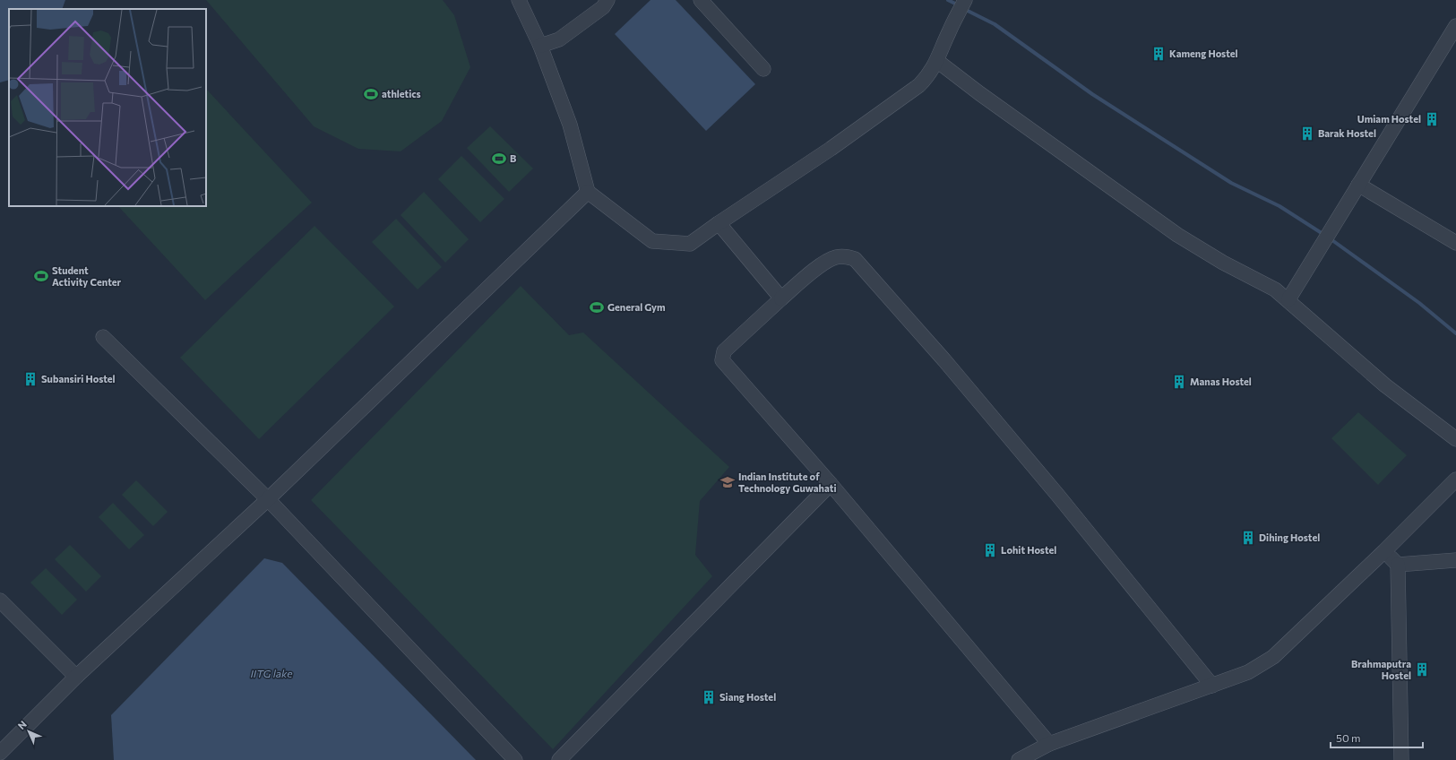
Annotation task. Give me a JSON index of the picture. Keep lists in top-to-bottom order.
{
  "water": ["IITG lake"],
  "places": {
    "building": [
      "Kameng Hostel",
      "Umiam Hostel",
      "Barak Hostel",
      "Subansiri Hostel",
      "Manas Hostel",
      "Dihing Hostel",
      "Lohit Hostel",
      "Brahmaputra Hostel",
      "Siang Hostel"
    ],
    "sports": [
      "athletics",
      "B",
      "Student Activity Center",
      "General Gym"
    ],
    "school or university": ["Indian Institute of Technology Guwahati"]
  },
  "scale_bar": "50 m",
  "north": "top left"
}
